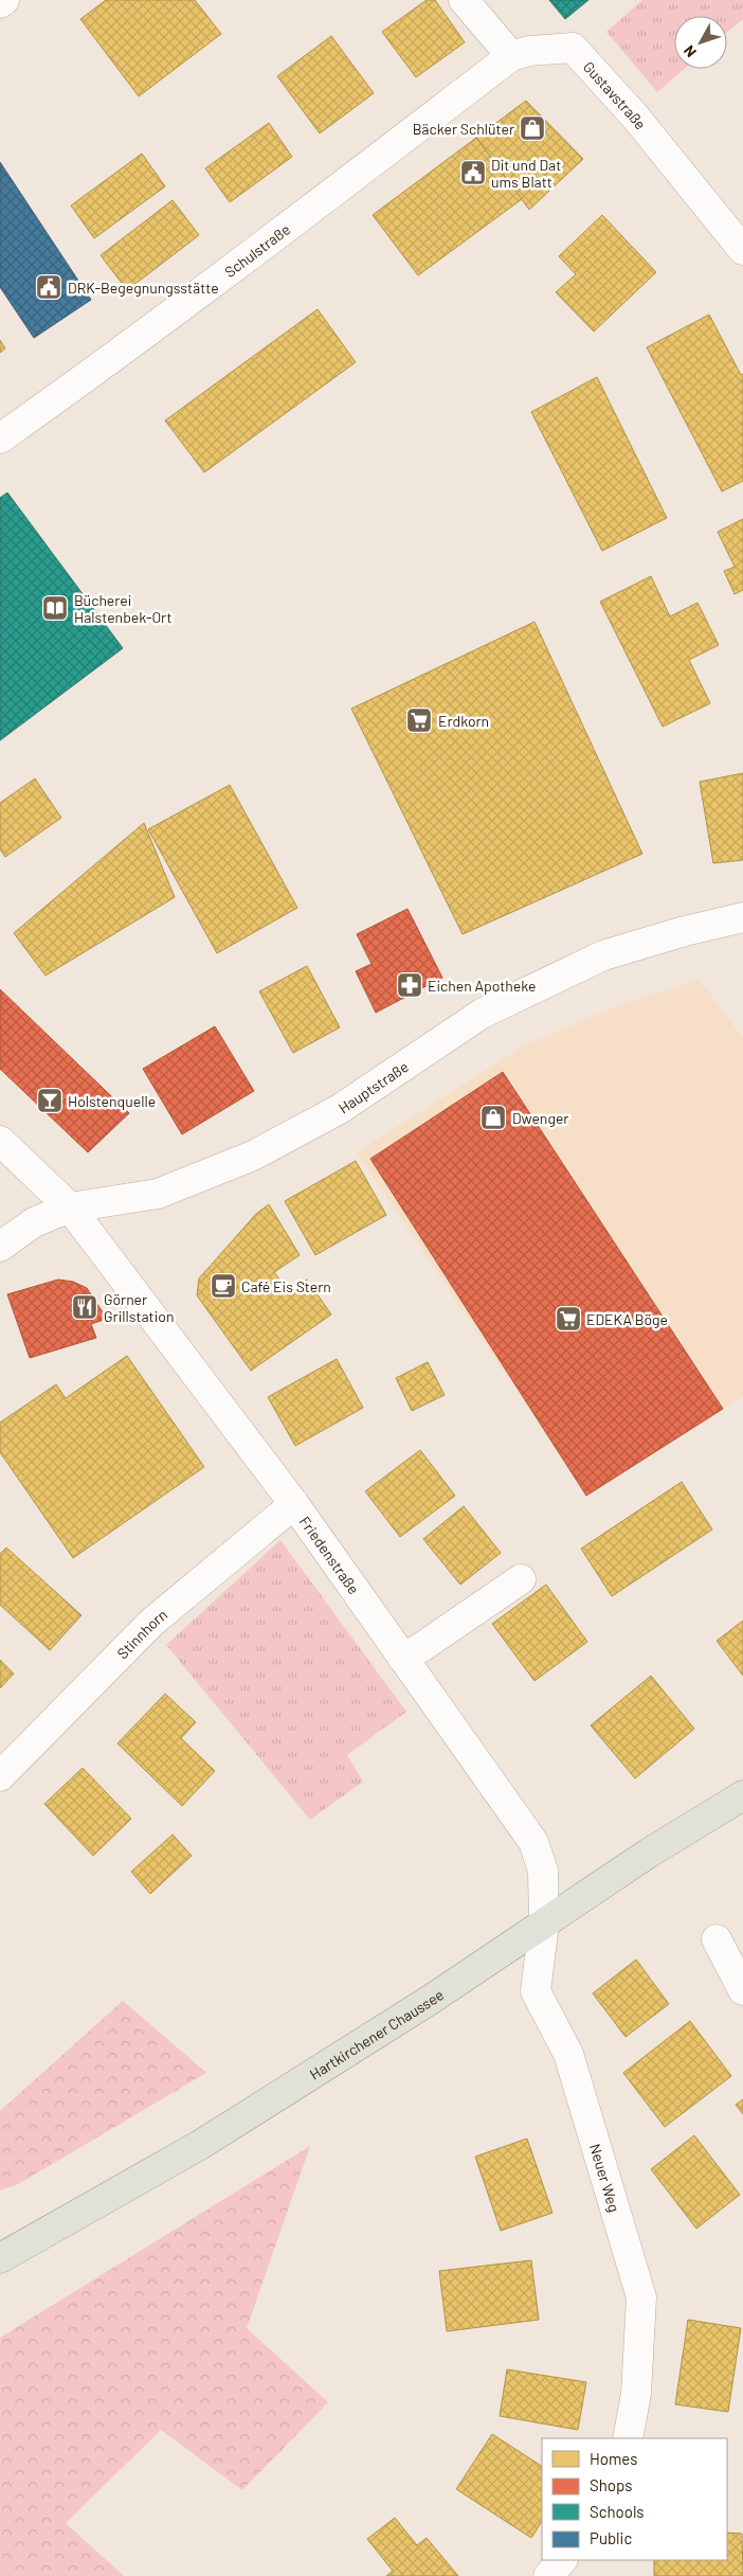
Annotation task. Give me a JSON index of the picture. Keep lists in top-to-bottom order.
{
  "streets": {
    "main road": ["Hartkirchener Chaussee"],
    "street": [
      "Gustavstraße",
      "Schulstraße",
      "Hauptstraße",
      "Friedenstraße",
      "Stinnhorn",
      "Neuer Weg"
    ]
  },
  "crossings": [
    ["Gustavstraße", "Schulstraße"],
    ["Hauptstraße", "Friedenstraße"],
    ["Friedenstraße", "Stinnhorn"],
    ["Friedenstraße", "Hartkirchener Chaussee"],
    ["Friedenstraße", "Neuer Weg"],
    ["Hartkirchener Chaussee", "Neuer Weg"]
  ],
  "places": {
    "shop": ["Bäcker Schlüter", "Dwenger"],
    "public building": ["Dit und Dat ums Blatt", "DRK-Begegnungsstätte"],
    "library": ["Bücherei Halstenbek-Ort"],
    "supermarket": ["Erdkorn", "EDEKA Böge"],
    "pharmacy": ["Eichen Apotheke"],
    "bar": ["Holstenquelle"],
    "cafe": ["Café Eis Stern"],
    "restaurant": ["Görner Grillstation"]
  },
  "legend": [
    "Homes",
    "Shops",
    "Schools",
    "Public"
  ],
  "north": "bottom left"
}
